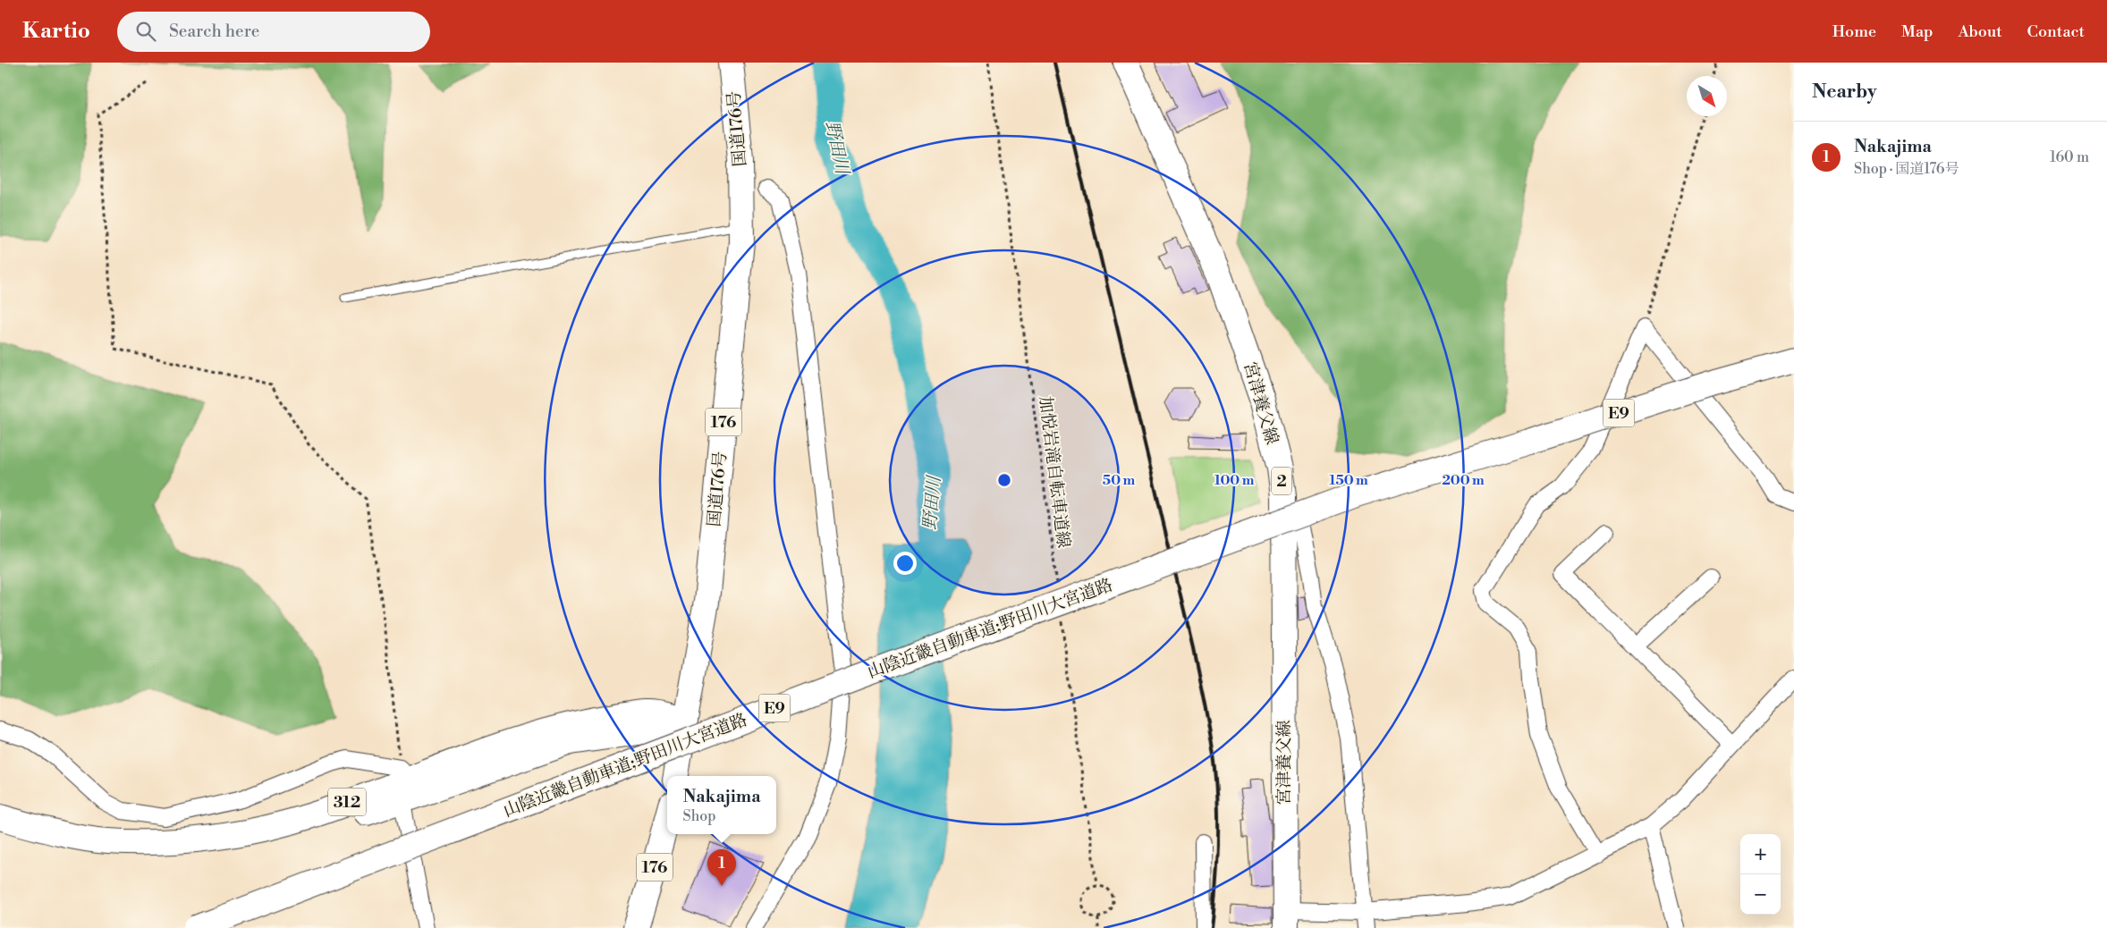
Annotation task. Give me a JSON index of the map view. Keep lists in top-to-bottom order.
{
  "streets": {
    "main road": [
      "国道176号",
      "宮津養父線",
      "E9",
      "176",
      "2",
      "山陰近畿自動車道;野田川大宮道路",
      "312"
    ],
    "path": ["加悦岩滝自転車道線"]
  },
  "crossings": [
    ["国道176号", "312"]
  ],
  "water": ["野田川"],
  "north": "bottom right",
  "page": {
    "header": "Kartio",
    "search": "Search here",
    "nav": [
      "Home",
      "Map",
      "About",
      "Contact"
    ],
    "heading": "Nearby",
    "list": [
      {
        "mark": "1",
        "name": "Nakajima",
        "note": "Shop · 国道176号",
        "value": "160 m"
      }
    ],
    "popup": ["Nakajima", "Shop"],
    "map_buttons": ["+", "−"],
    "pins": "1"
  },
  "rings": [
    "50 m",
    "100 m",
    "150 m",
    "200 m"
  ]
}
